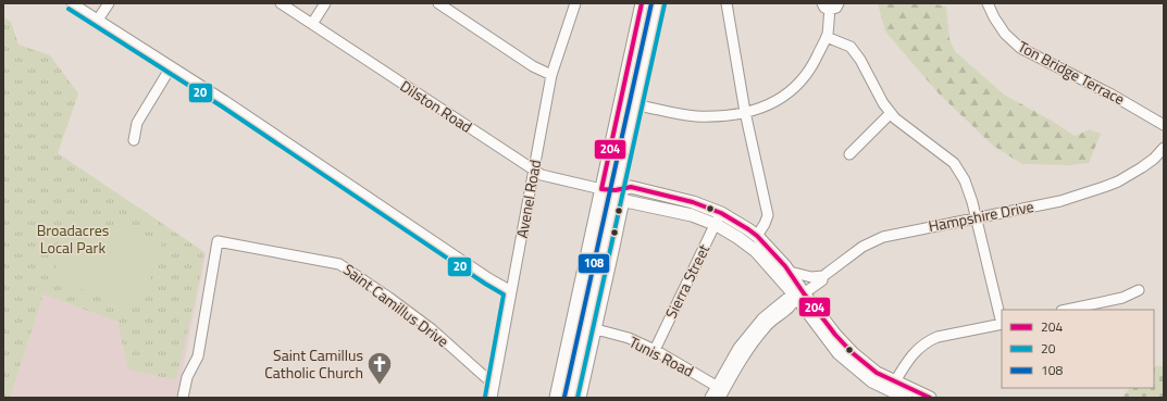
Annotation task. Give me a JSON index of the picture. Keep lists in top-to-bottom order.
{
  "streets": {
    "street": [
      "Ton Bridge Terrace",
      "Dilston Road",
      "Avenel Road",
      "Hampshire Drive",
      "Sierra Street",
      "Saint Camillus Drive",
      "Tunis Road"
    ]
  },
  "crossings": [
    ["Dilston Road", "Avenel Road"],
    ["Avenel Road", "Saint Camillus Drive"],
    ["Hampshire Drive", "Tunis Road"],
    ["Sierra Street", "Tunis Road"]
  ],
  "parks": ["Broadacres Local Park"],
  "places": {
    "church": ["Saint Camillus Catholic Church"]
  },
  "lines": ["transit line 204", "transit line 108", "transit line 20"],
  "legend": ["204", "20", "108"]
}
